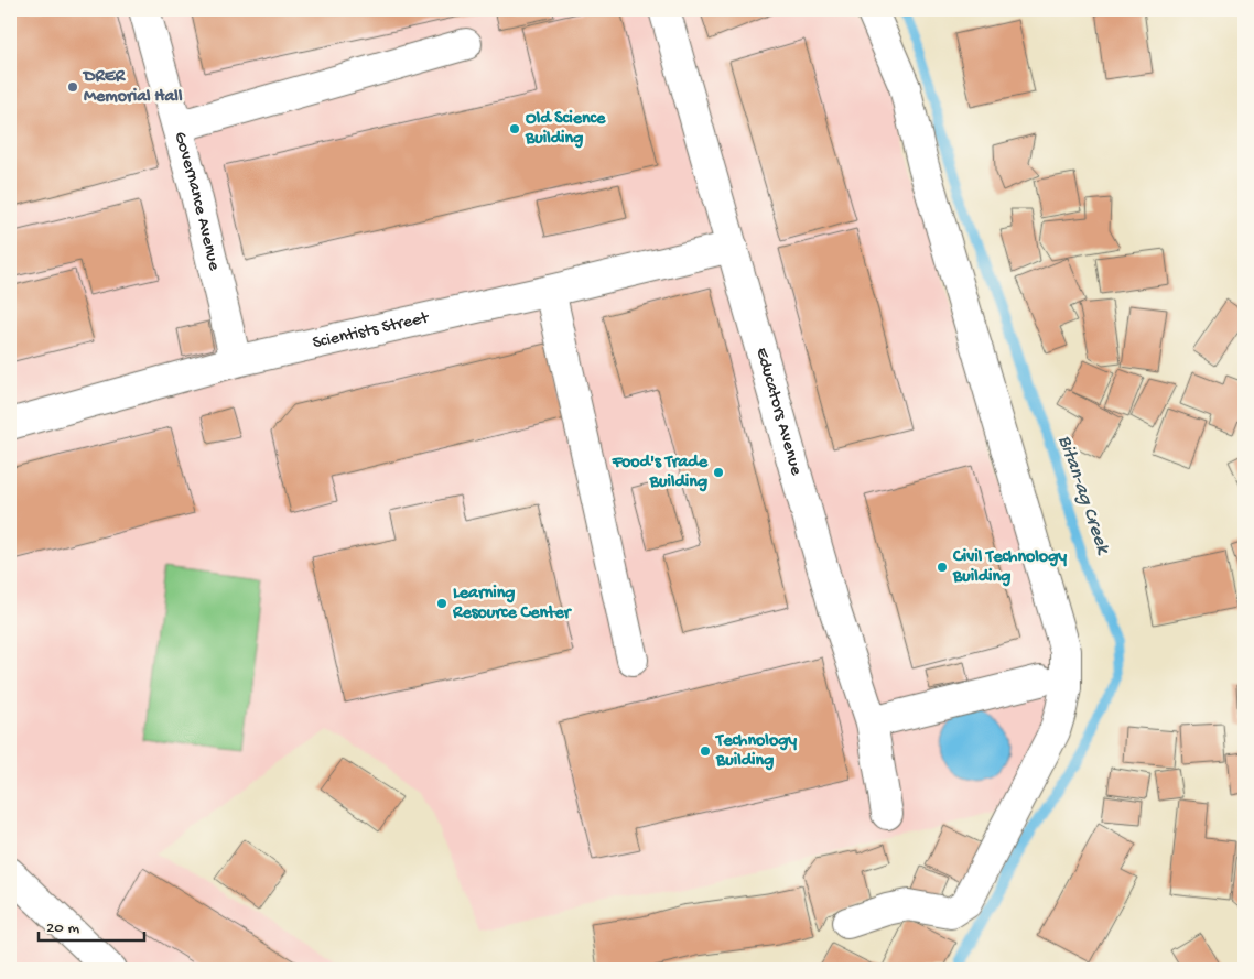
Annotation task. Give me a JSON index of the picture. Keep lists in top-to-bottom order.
{
  "streets": {
    "street": ["Governance Avenue", "Scientists Street", "Educators Avenue"]
  },
  "crossings": [
    ["Governance Avenue", "Scientists Street"],
    ["Scientists Street", "Educators Avenue"]
  ],
  "water": ["Bitan-ag Creek"],
  "places": [
    "DRER Memorial Hall",
    "Old Science Building",
    "Food's Trade Building",
    "Civil Technology Building",
    "Learning Resource Center",
    "Technology Building"
  ],
  "scale_bar": "20 m"
}
